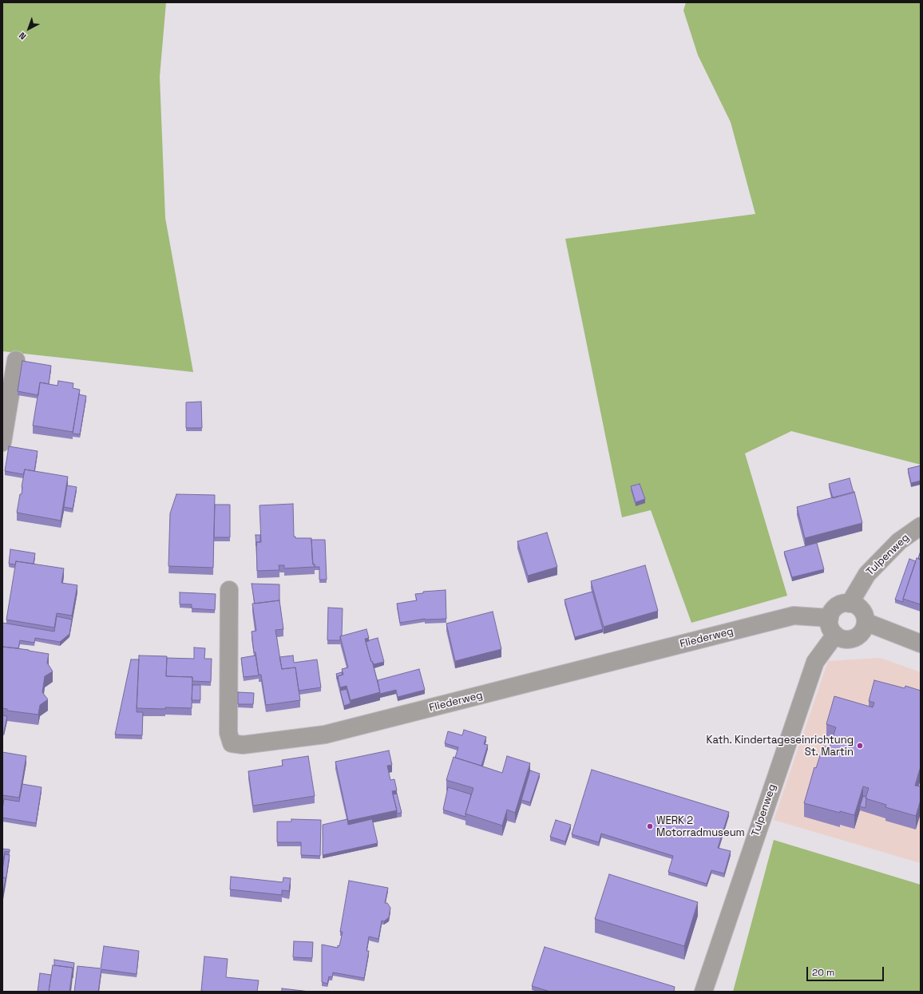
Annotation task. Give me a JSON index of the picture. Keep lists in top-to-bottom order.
{
  "streets": {
    "street": ["Tulpenweg", "Fliederweg"]
  },
  "crossings": [
    ["Tulpenweg", "Fliederweg"]
  ],
  "places": ["Kath. Kindertageseinrichtung St. Martin", "WERK 2 Motorradmuseum"],
  "scale_bar": "20 m",
  "north": "bottom left"
}
